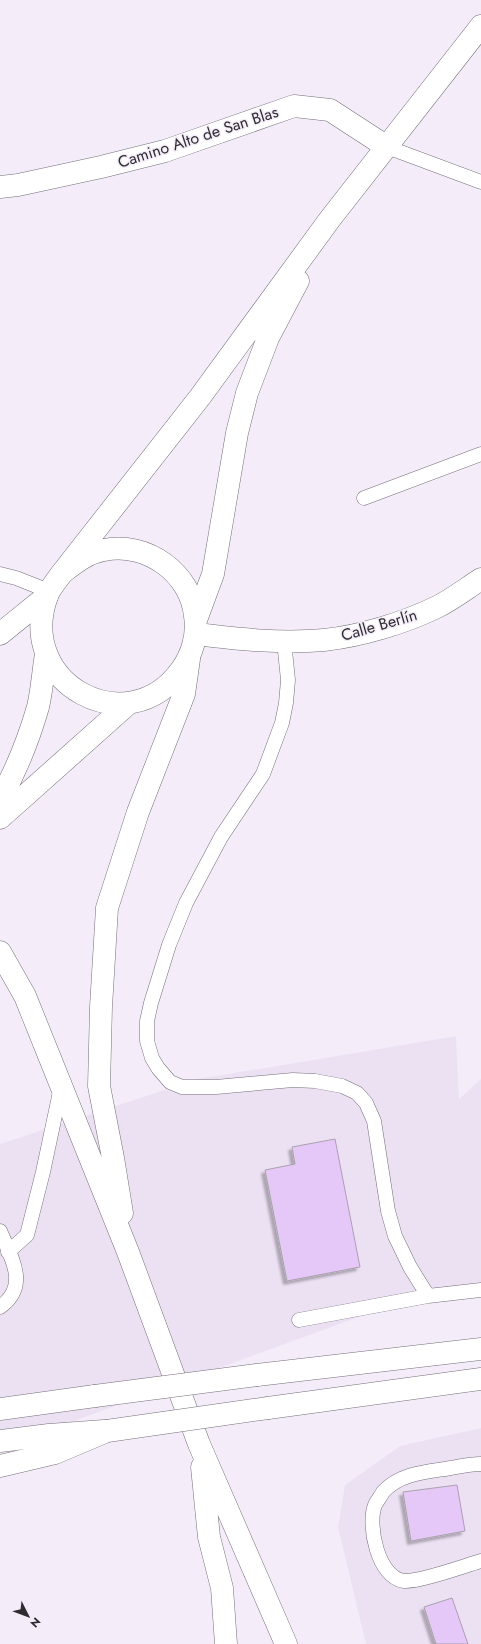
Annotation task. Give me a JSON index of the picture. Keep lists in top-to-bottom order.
{
  "streets": {
    "main road": ["Camino Alto de San Blas", "Calle Berlín"]
  },
  "north": "bottom right"
}
